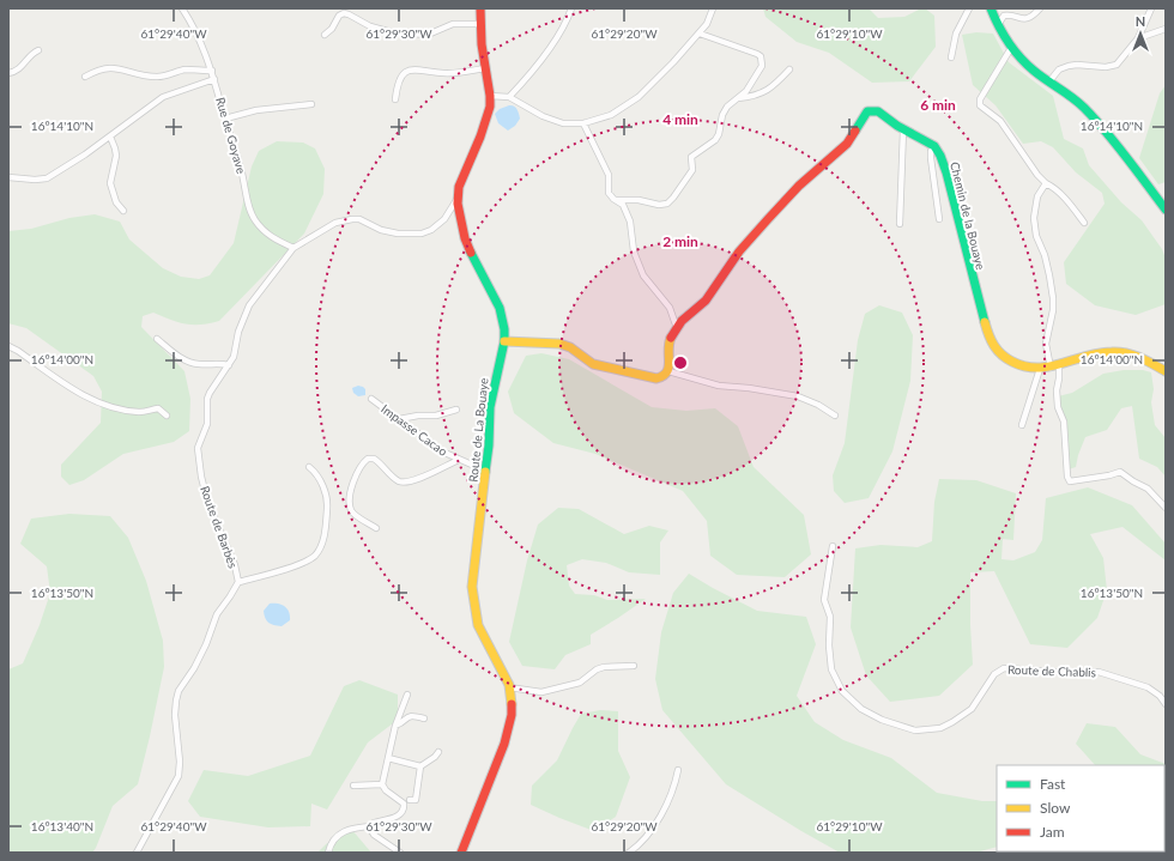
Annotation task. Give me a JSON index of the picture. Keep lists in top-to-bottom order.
{
  "streets": {
    "main road": ["Chemin de la Bouaye", "Route de La Bouaye"],
    "street": [
      "Rue de Goyave",
      "Impasse Cacao",
      "Route de Barbès",
      "Route de Chablis"
    ]
  },
  "crossings": [
    ["Rue de Goyave", "Route de Barbès"],
    ["Impasse Cacao", "Route de La Bouaye"],
    ["Route de La Bouaye", "Route de Barbès"]
  ],
  "legend": ["Fast", "Slow", "Jam"],
  "north": "top",
  "coordinates": [
    "61°29'40\"W",
    "61°29'30\"W",
    "61°29'20\"W",
    "61°29'10\"W",
    "16°14'10\"N",
    "16°14'00\"N",
    "16°13'50\"N",
    "16°13'40\"N"
  ],
  "rings": ["6 min", "4 min", "2 min"]
}
